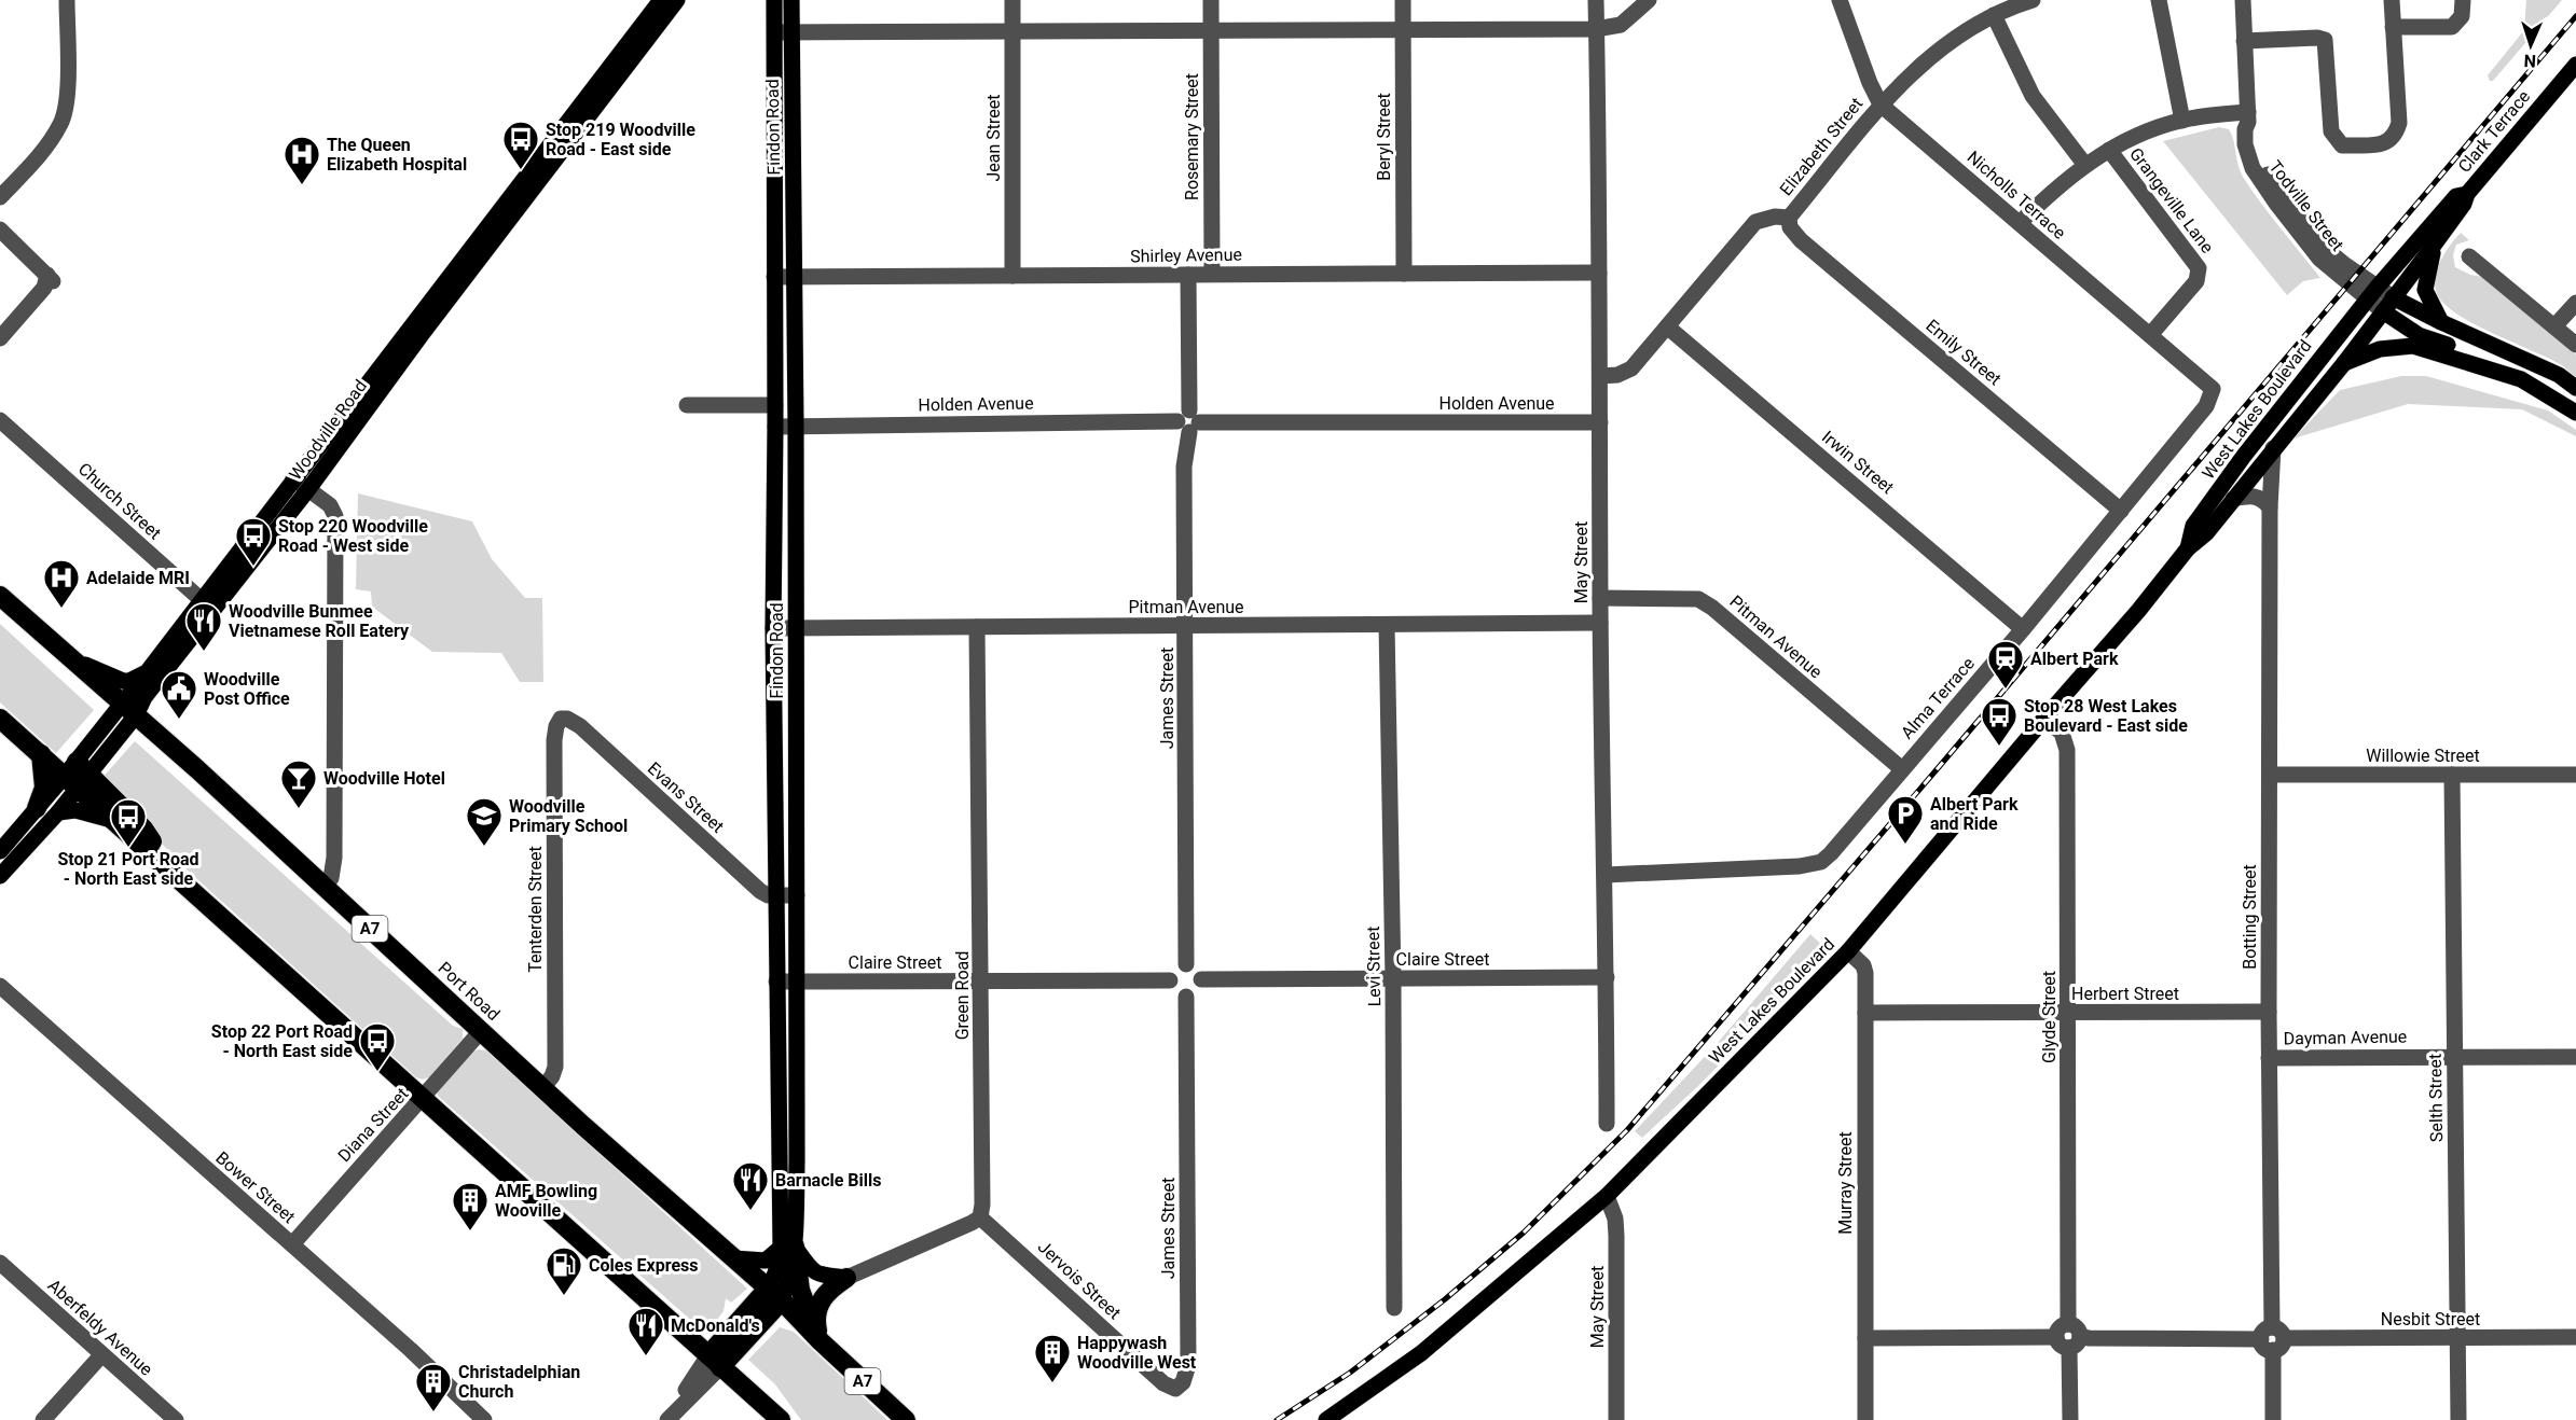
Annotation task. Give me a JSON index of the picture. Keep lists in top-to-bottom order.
{
  "streets": {
    "highway": ["A7", "Port Road"],
    "main road": [
      "Findon Road",
      "Clark Terrace",
      "West Lakes Boulevard",
      "Woodville Road"
    ],
    "street": [
      "Rosemary Street",
      "Beryl Street",
      "Jean Street",
      "Elizabeth Street",
      "Nicholls Terrace",
      "Grangeville Lane",
      "Todville Street",
      "Shirley Avenue",
      "Emily Street",
      "Holden Avenue",
      "Irwin Street",
      "Church Street",
      "May Street",
      "Pitman Avenue",
      "James Street",
      "Alma Terrace",
      "Willowie Street",
      "Evans Street",
      "Tenterden Street",
      "Botting Street",
      "Claire Street",
      "Levi Street",
      "Herbert Street",
      "Green Road",
      "Glyde Street",
      "Dayman Avenue",
      "Selth Street",
      "Diana Street",
      "Murray Street",
      "Bower Street",
      "Jervois Street",
      "Nesbit Street",
      "Aberfeldy Avenue"
    ]
  },
  "crossings": [
    ["Findon Road", "Shirley Avenue"],
    ["Findon Road", "Holden Avenue"],
    ["Findon Road", "Pitman Avenue"],
    ["Findon Road", "Evans Street"],
    ["Findon Road", "Claire Street"],
    ["Findon Road", "Port Road"],
    ["Clark Terrace", "West Lakes Boulevard"],
    ["Rosemary Street", "Shirley Avenue"],
    ["Beryl Street", "Shirley Avenue"],
    ["Jean Street", "Shirley Avenue"],
    ["Elizabeth Street", "Nicholls Terrace"],
    ["Elizabeth Street", "Emily Street"],
    ["Elizabeth Street", "Irwin Street"],
    ["Elizabeth Street", "May Street"],
    ["Nicholls Terrace", "Grangeville Lane"],
    ["Nicholls Terrace", "Alma Terrace"],
    ["Todville Street", "West Lakes Boulevard"],
    ["Shirley Avenue", "May Street"],
    ["Shirley Avenue", "James Street"],
    ["Emily Street", "Alma Terrace"],
    ["Holden Avenue", "May Street"],
    ["Holden Avenue", "James Street"],
    ["West Lakes Boulevard", "May Street"],
    ["West Lakes Boulevard", "Botting Street"],
    ["West Lakes Boulevard", "Glyde Street"],
    ["West Lakes Boulevard", "Murray Street"],
    ["Woodville Road", "Church Street"],
    ["Woodville Road", "Port Road"],
    ["Irwin Street", "Alma Terrace"],
    ["May Street", "Pitman Avenue"],
    ["May Street", "Alma Terrace"],
    ["May Street", "Claire Street"],
    ["Pitman Avenue", "James Street"],
    ["Pitman Avenue", "Alma Terrace"],
    ["Pitman Avenue", "Levi Street"],
    ["Pitman Avenue", "Green Road"],
    ["James Street", "Claire Street"],
    ["James Street", "Jervois Street"],
    ["Willowie Street", "Botting Street"],
    ["Willowie Street", "Selth Street"],
    ["Evans Street", "Tenterden Street"],
    ["Tenterden Street", "Port Road"],
    ["Botting Street", "Herbert Street"],
    ["Botting Street", "Dayman Avenue"],
    ["Botting Street", "Nesbit Street"],
    ["Claire Street", "Levi Street"],
    ["Claire Street", "Green Road"],
    ["Port Road", "Diana Street"],
    ["Herbert Street", "Glyde Street"],
    ["Herbert Street", "Murray Street"],
    ["Green Road", "Jervois Street"],
    ["Glyde Street", "Nesbit Street"],
    ["Dayman Avenue", "Selth Street"],
    ["Selth Street", "Nesbit Street"],
    ["Diana Street", "Bower Street"],
    ["Murray Street", "Nesbit Street"]
  ],
  "places": {
    "bus stop": [
      "Stop 219 Woodville Road - East side",
      "Stop 220 Woodville Road - West side",
      "Stop 28 West Lakes Boulevard - East side",
      "Stop 21 Port Road - North East side",
      "Stop 22 Port Road - North East side"
    ],
    "hospital": ["The Queen Elizabeth Hospital", "Adelaide MRI"],
    "restaurant": ["Woodville Bunmee Vietnamese Roll Eatery", "Barnacle Bills", "McDonald's"],
    "station": ["Albert Park"],
    "public building": ["Woodville Post Office"],
    "bar": ["Woodville Hotel"],
    "parking": ["Albert Park and Ride"],
    "school or university": ["Woodville Primary School"],
    "building": ["AMF Bowling Wooville", "Happywash Woodville West", "Christadelphian Church"],
    "fuel station": ["Coles Express"]
  },
  "north": "bottom"
}
